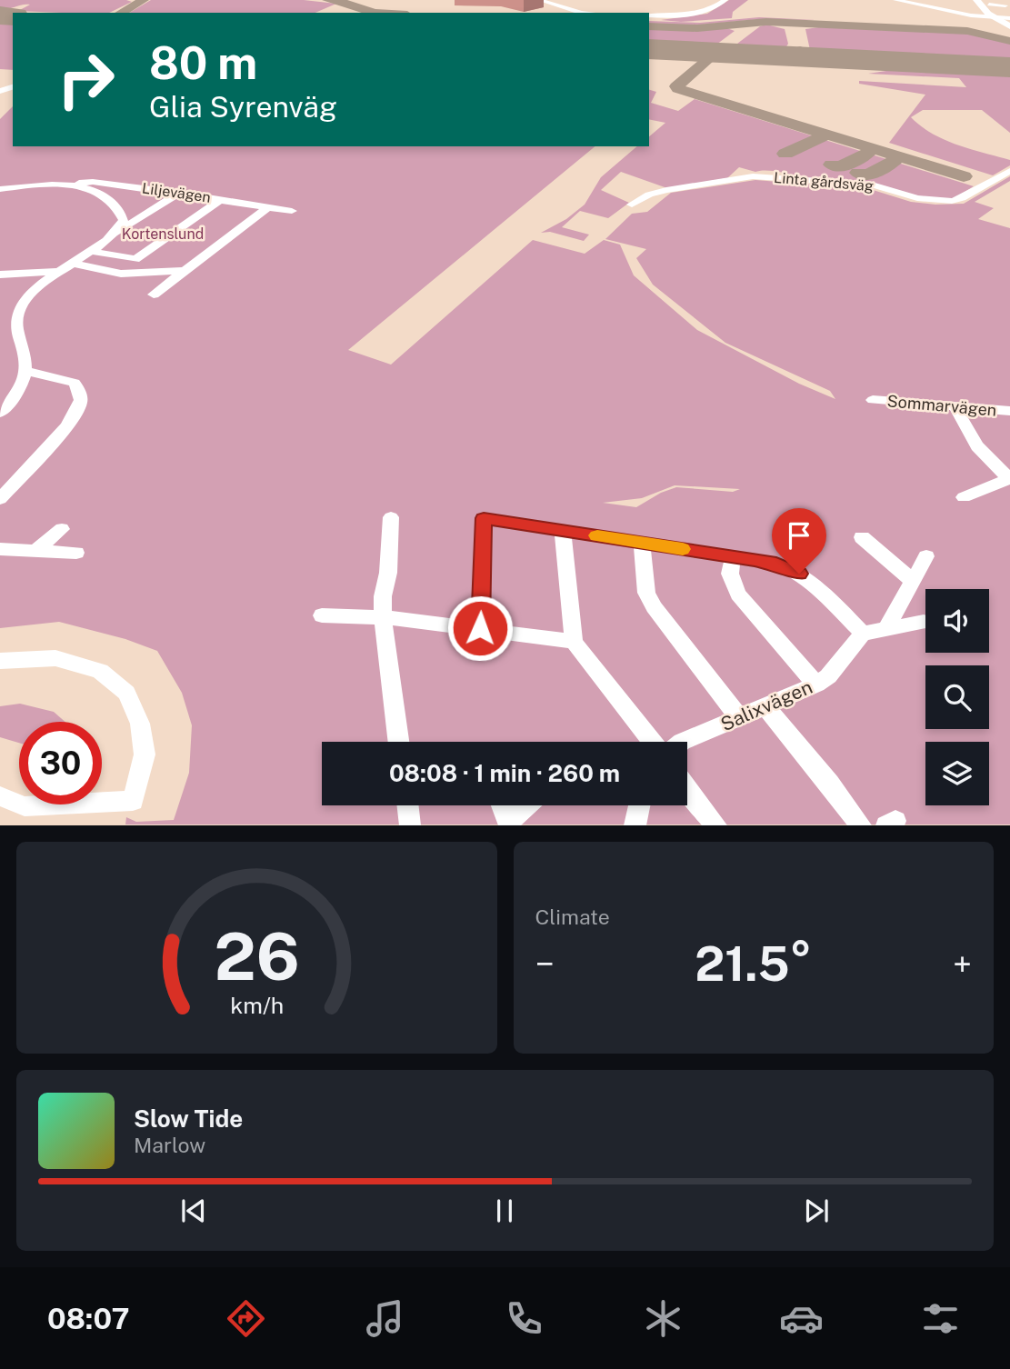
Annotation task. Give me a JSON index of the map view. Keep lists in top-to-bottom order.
{
  "streets": {
    "street": [
      "Linta gårdsväg",
      "Liljevägen",
      "Sommarvägen",
      "Salixvägen"
    ]
  },
  "parks": ["Kortenslund"],
  "page": {
    "turn": ["80 m", "Glia Syrenväg"],
    "limit": "30",
    "trip": "08:08 · 1 min · 260 m",
    "tile": "Climate",
    "heat": ["−", "21.5°", "+"],
    "song": ["Slow Tide", "Marlow"],
    "tabs": "08:07",
    "gauge": ["26", "km/h"]
  }
}
